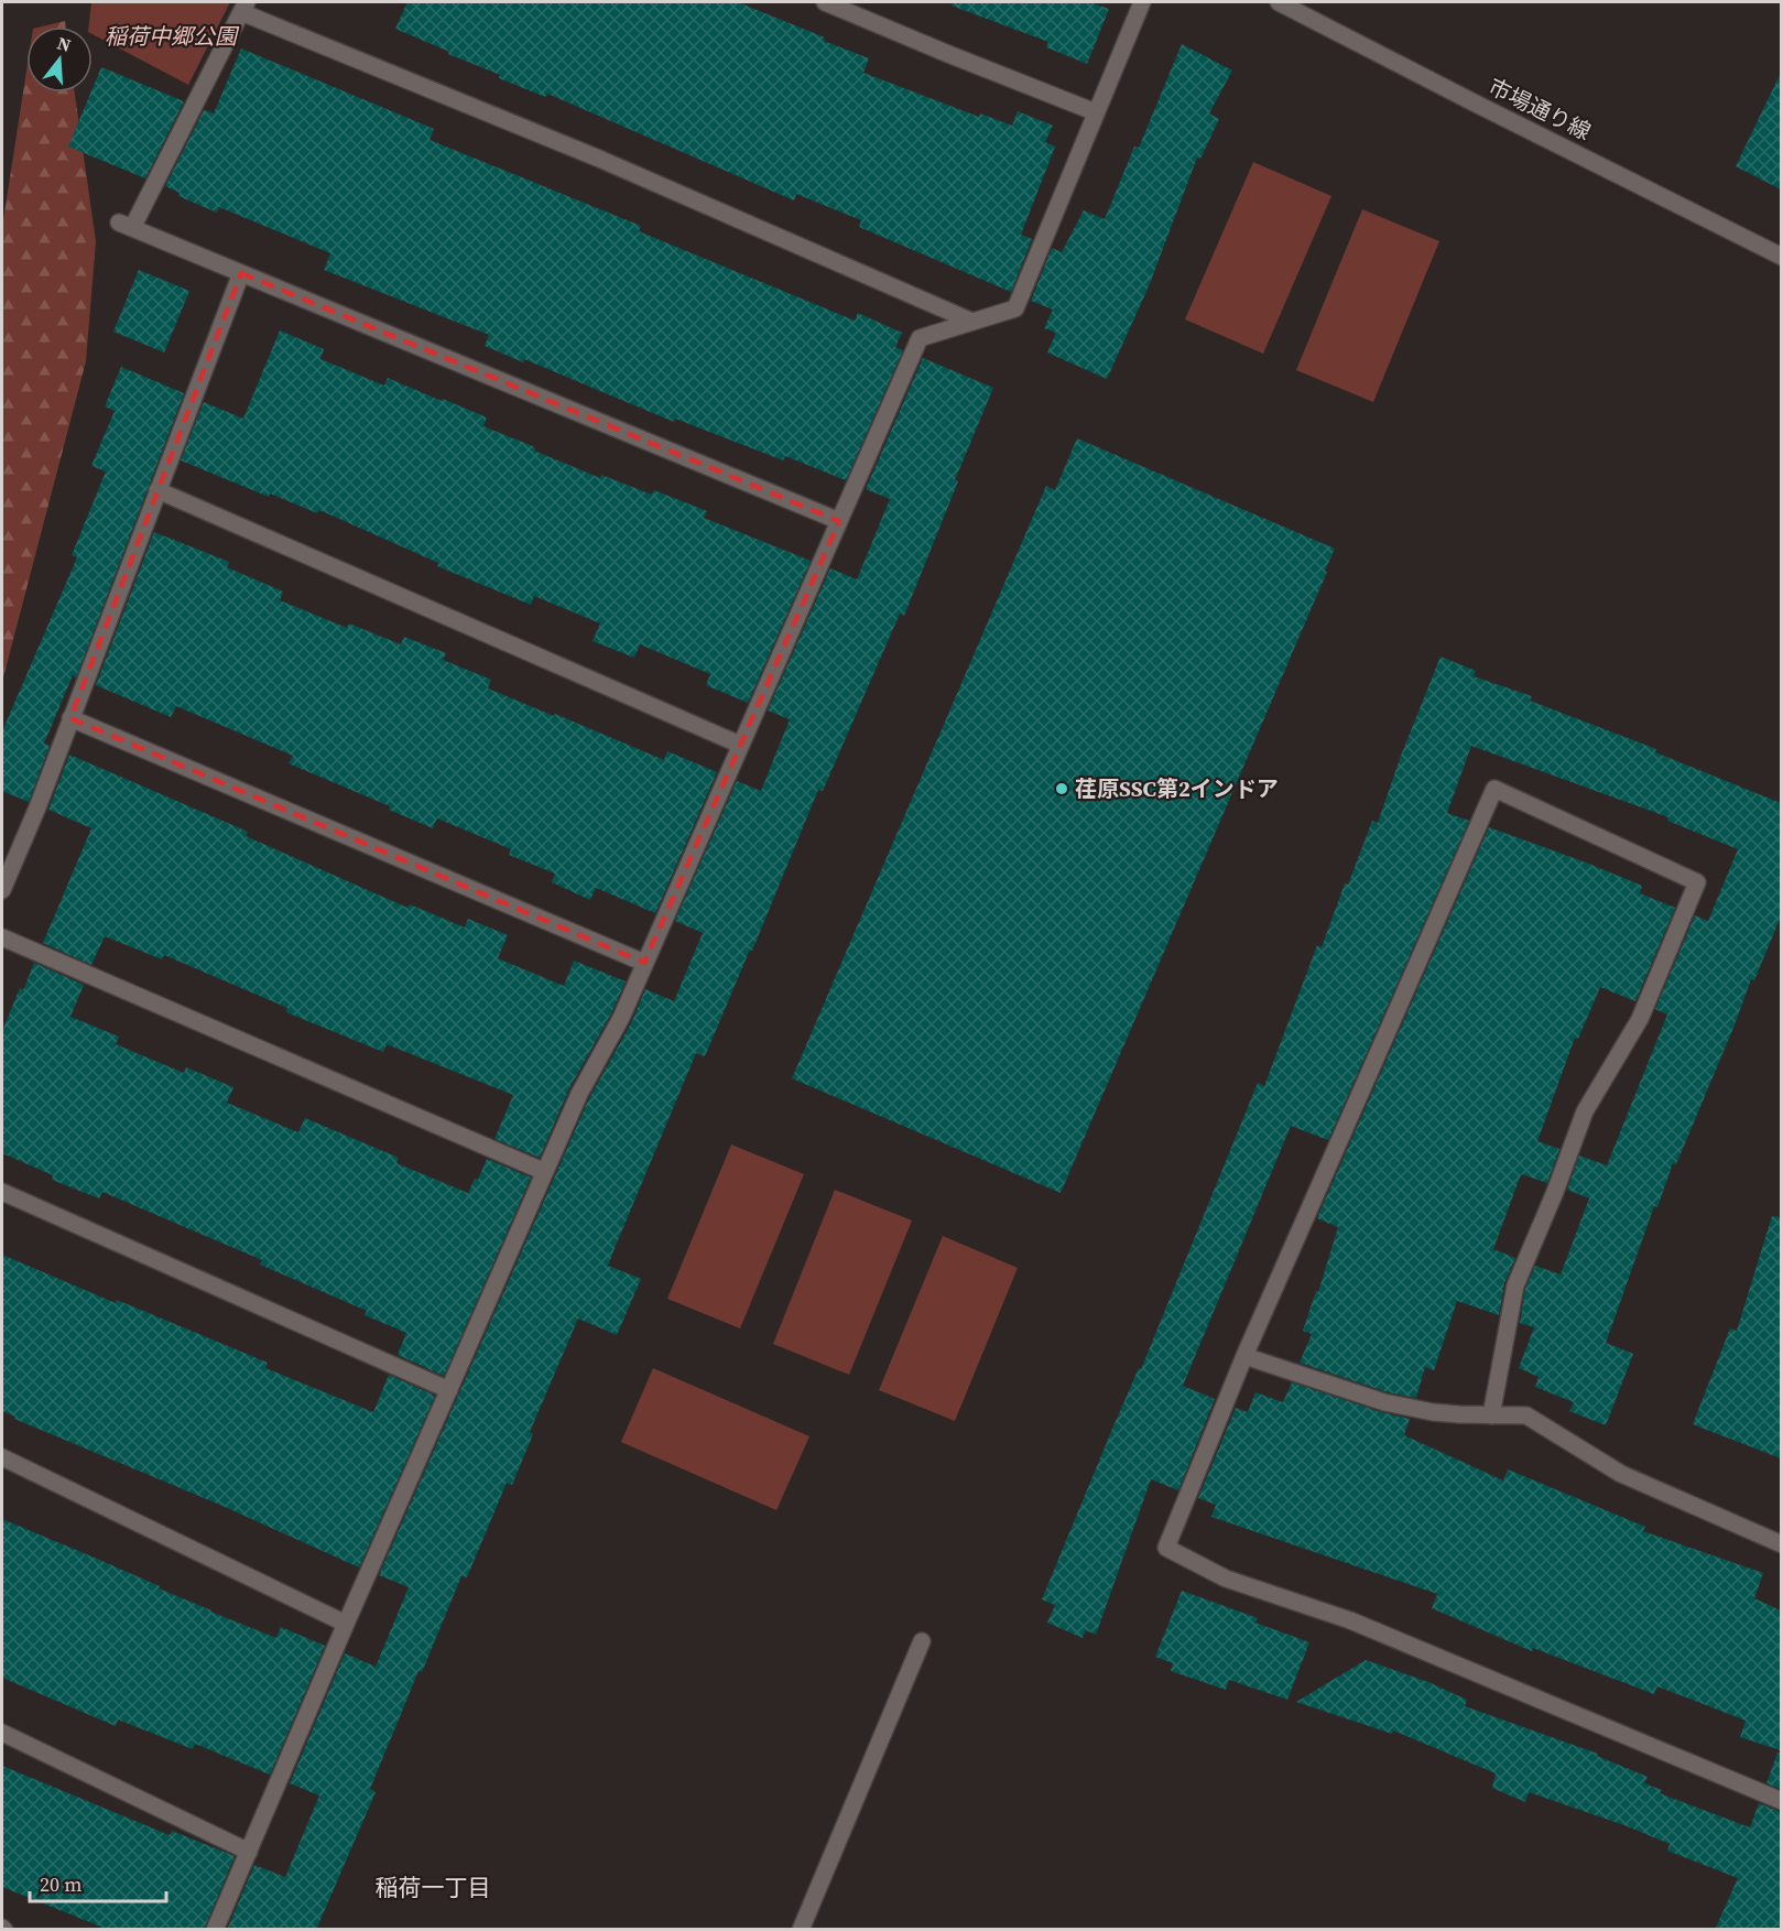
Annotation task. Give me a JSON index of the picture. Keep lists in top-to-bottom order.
{
  "streets": {
    "street": ["市場通り線"]
  },
  "districts": ["稲荷一丁目"],
  "parks": ["稲荷中郷公園"],
  "places": ["荏原SSC第2インドア"],
  "scale_bar": "20 m",
  "north": "top"
}
